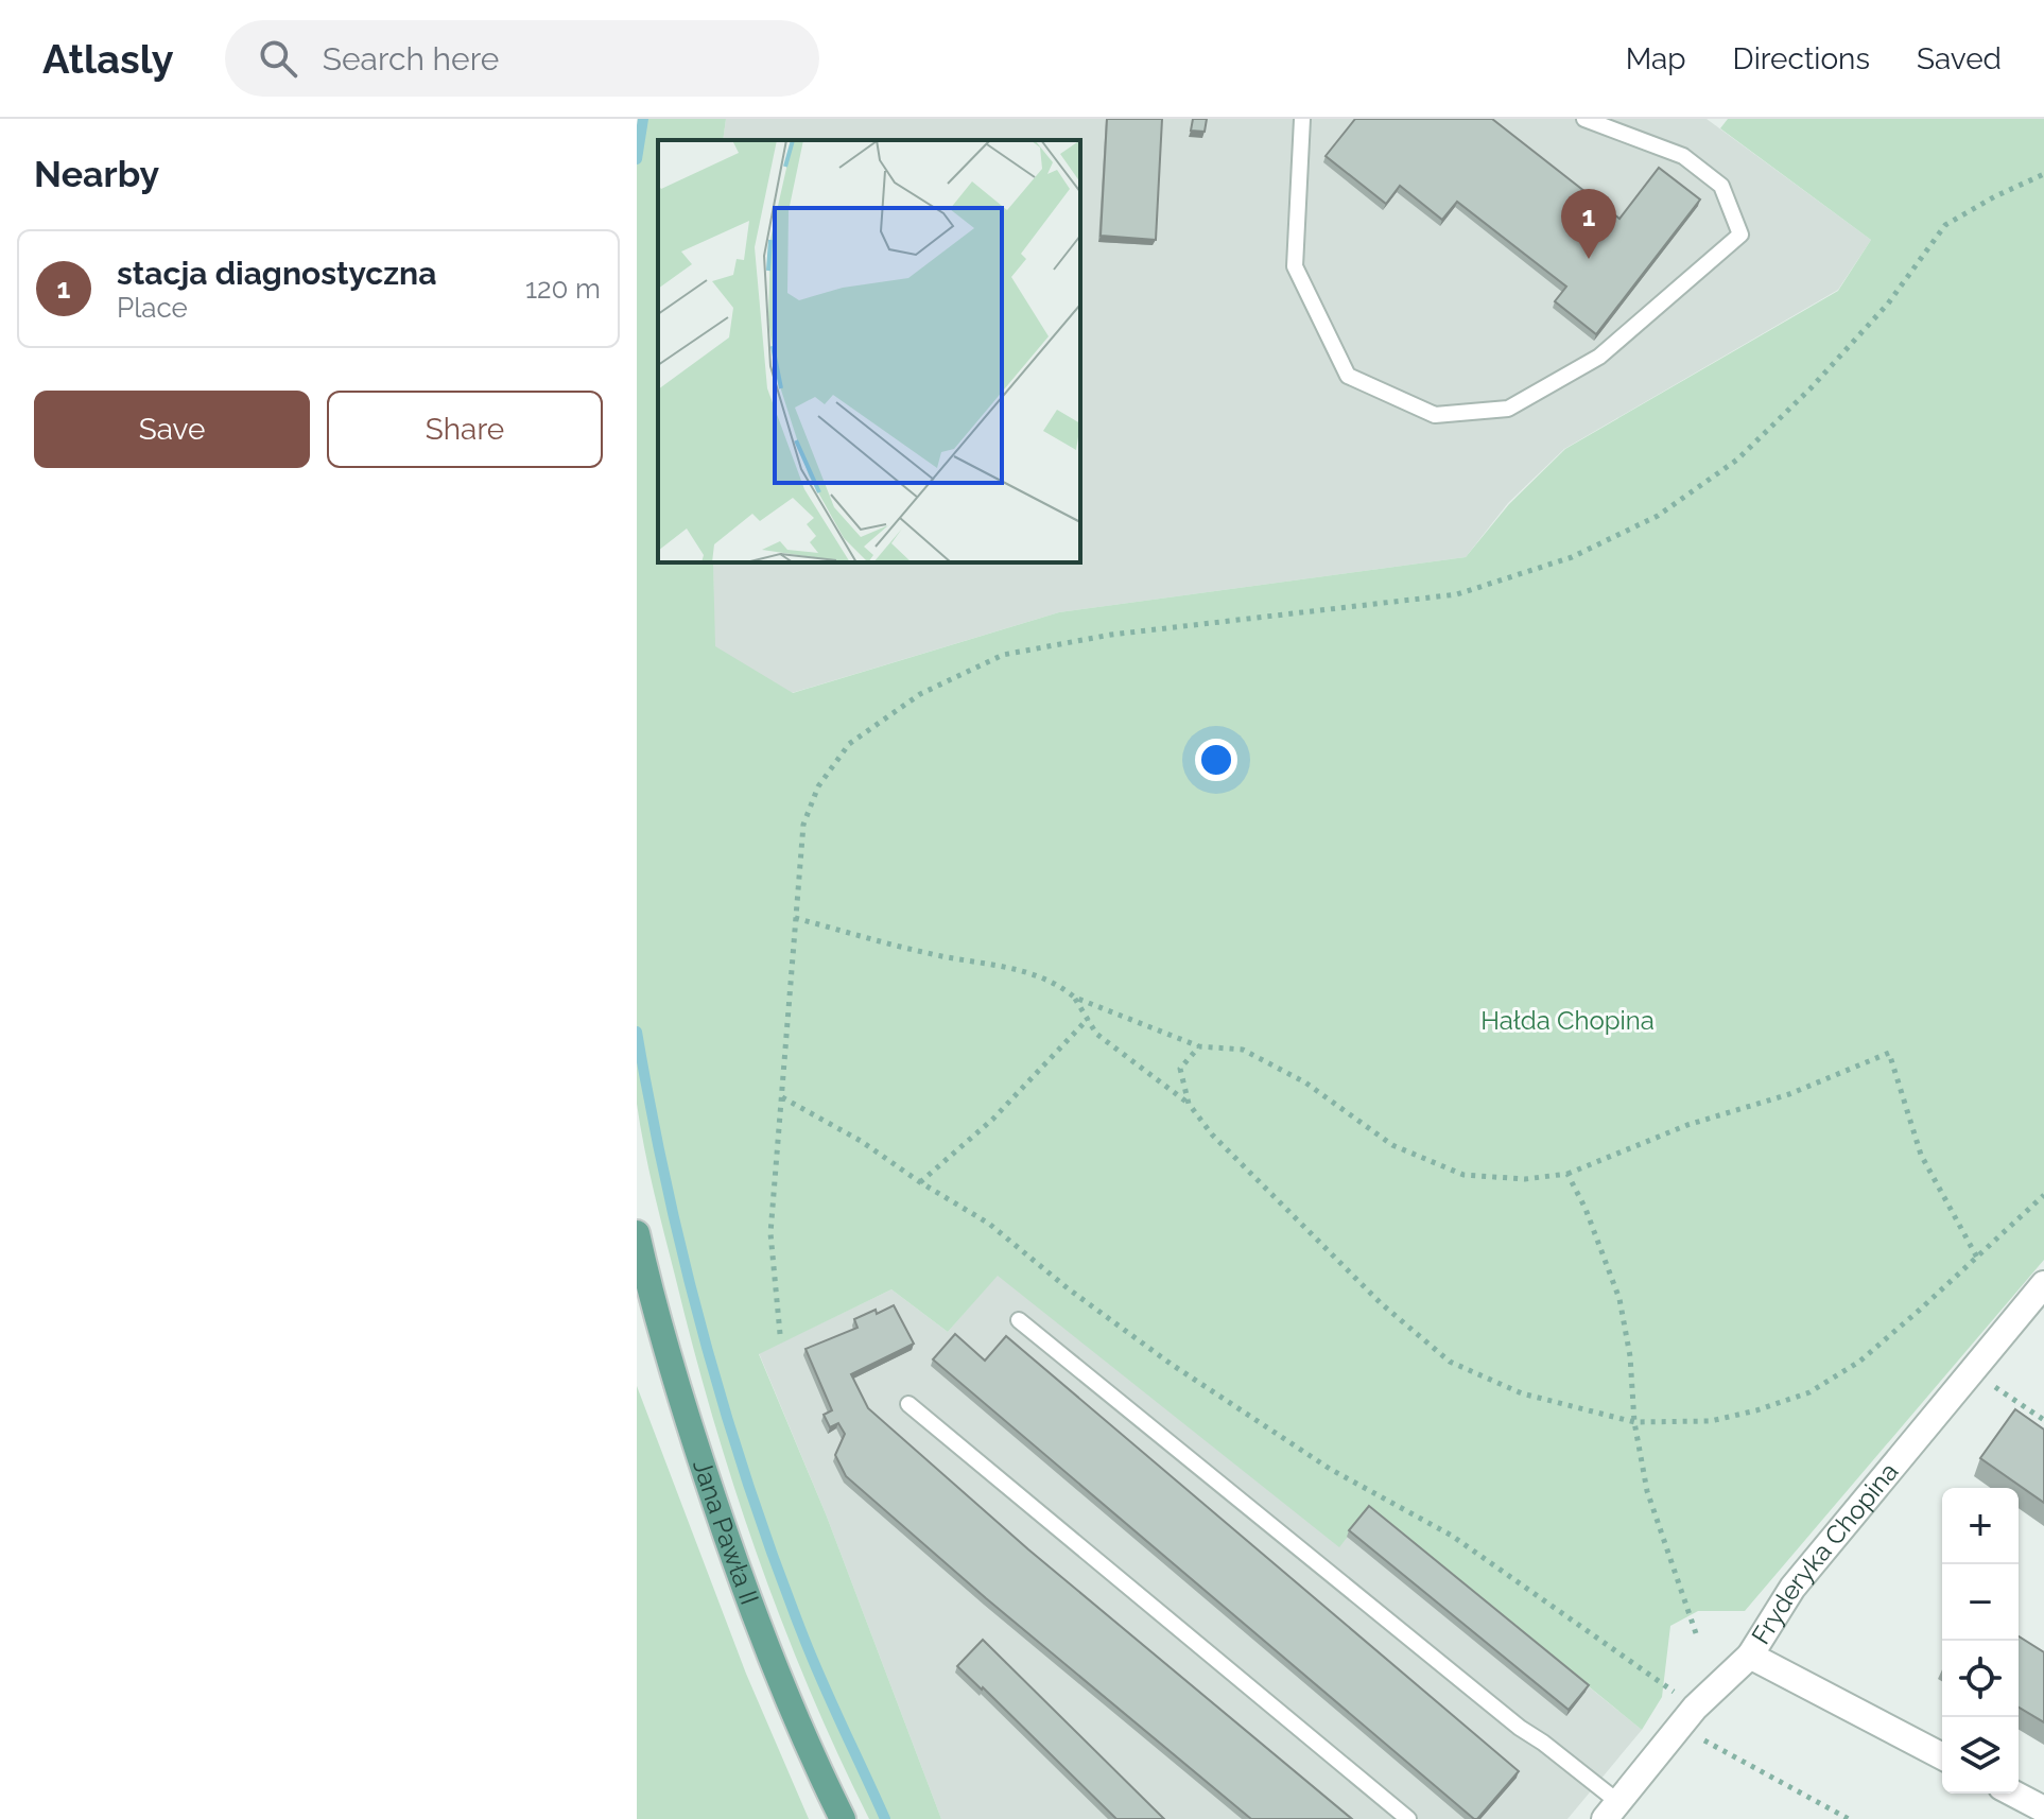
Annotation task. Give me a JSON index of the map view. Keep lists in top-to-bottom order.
{
  "streets": {
    "main road": ["Jana Pawła II"],
    "street": ["Fryderyka Chopina"]
  },
  "parks": ["Hałda Chopina"],
  "page": {
    "header": "Atlasly",
    "search": "Search here",
    "nav": ["Map", "Directions", "Saved"],
    "heading": "Nearby",
    "pins": "1",
    "list": [
      {
        "mark": "1",
        "name": "stacja diagnostyczna",
        "note": "Place",
        "value": "120 m"
      }
    ],
    "buttons": ["Save", "Share"],
    "map_buttons": ["+", "−"]
  }
}
